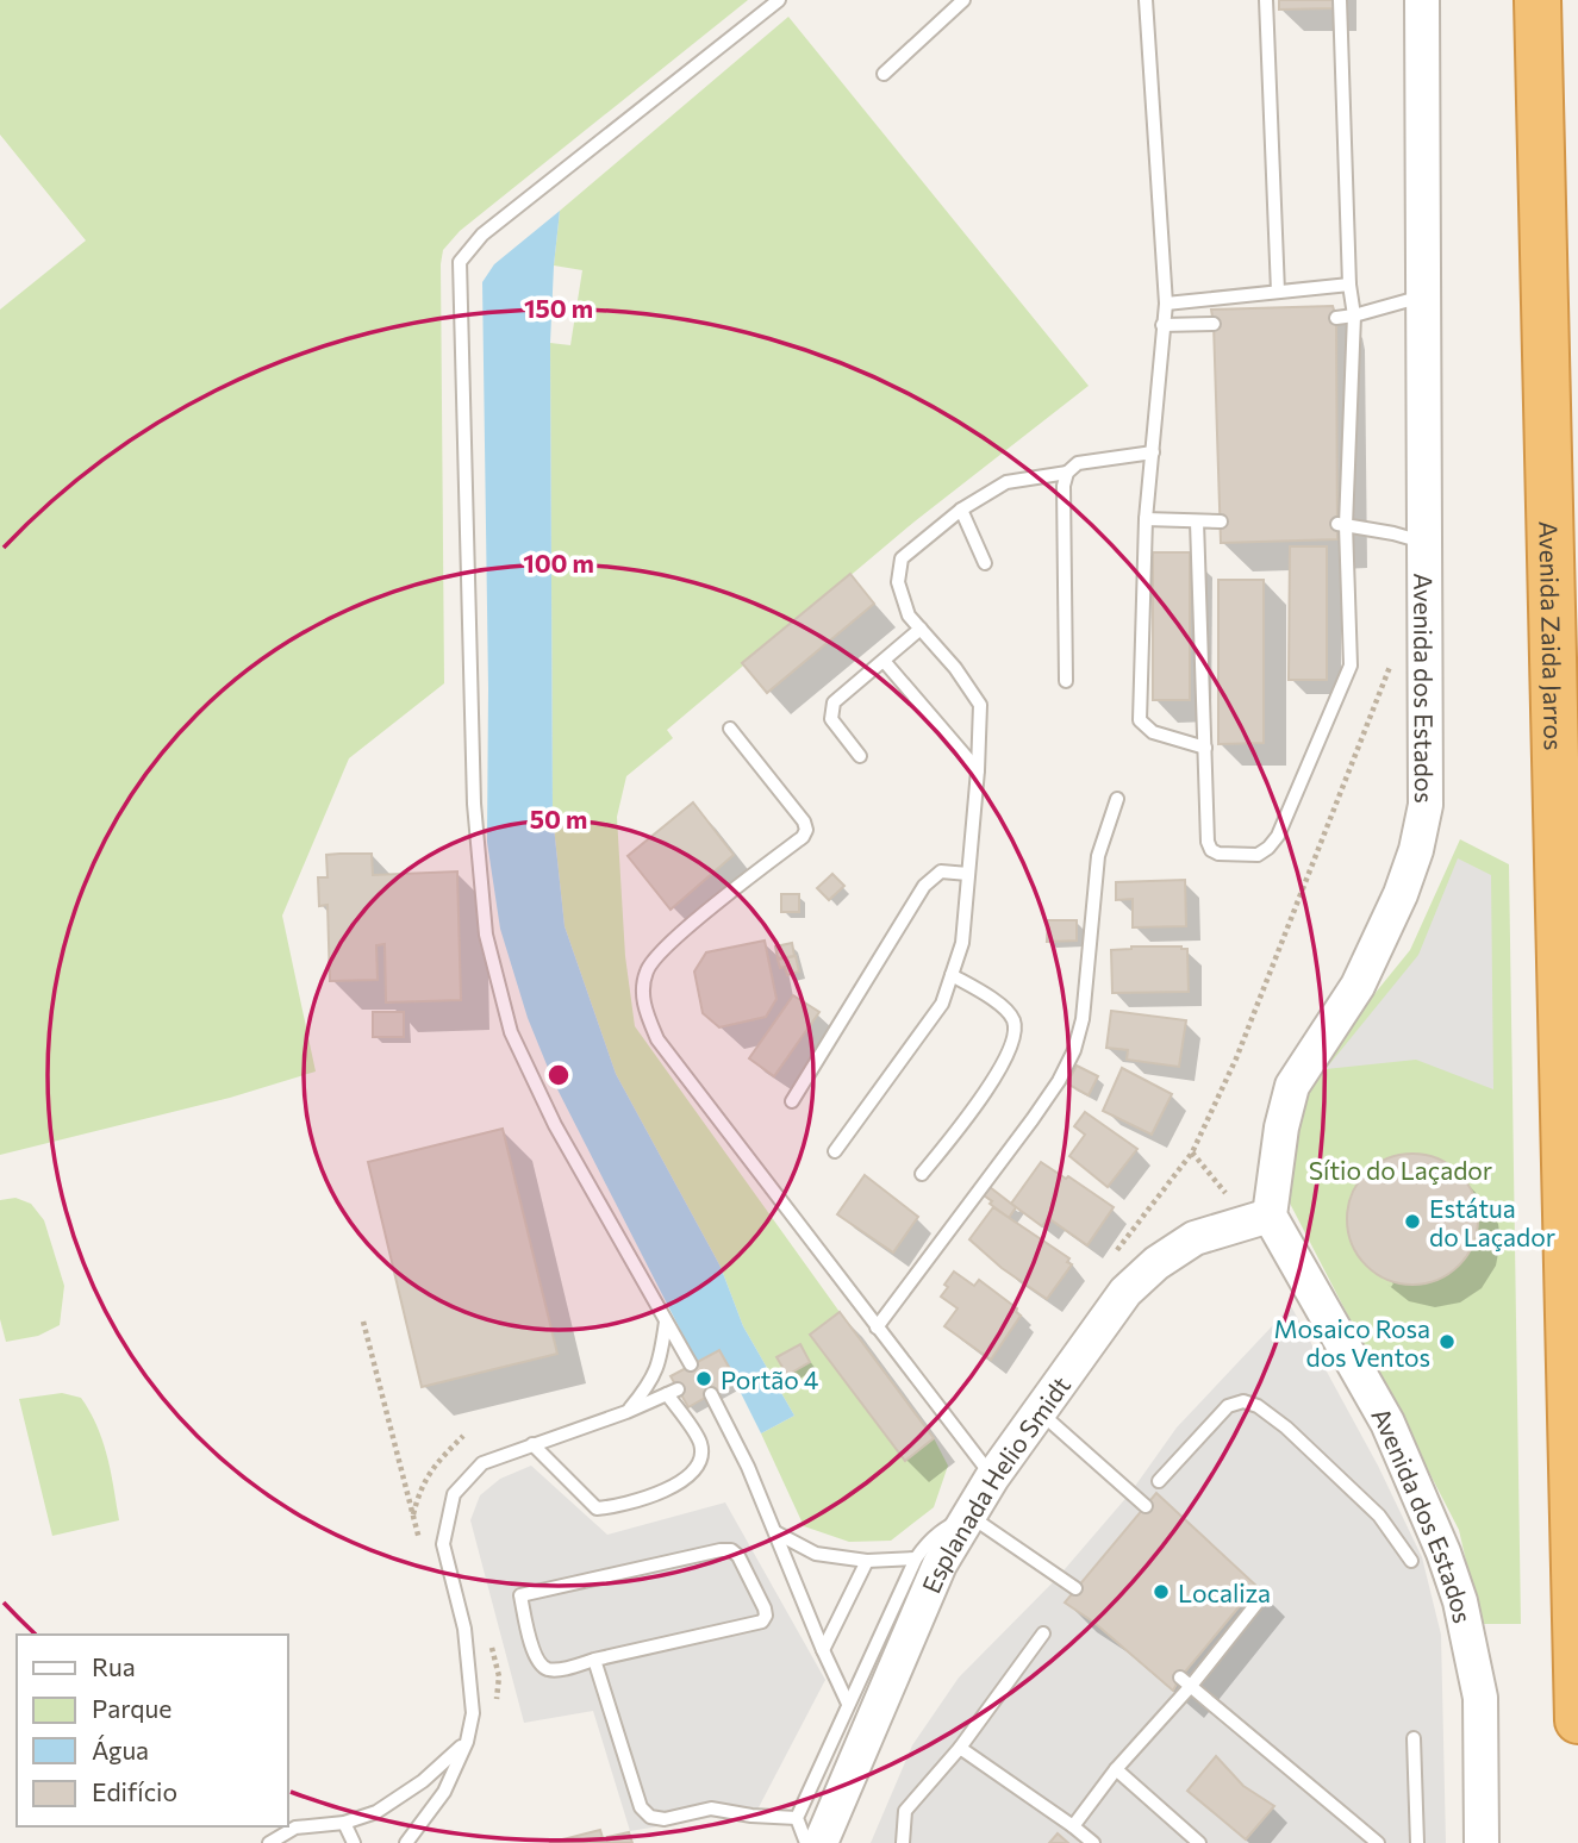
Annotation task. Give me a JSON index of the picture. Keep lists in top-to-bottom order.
{
  "streets": {
    "highway": ["Avenida Zaida Jarros"],
    "street": ["Avenida dos Estados", "Esplanada Helio Smidt"]
  },
  "crossings": [
    ["Avenida dos Estados", "Esplanada Helio Smidt"]
  ],
  "parks": ["Sítio do Laçador"],
  "places": [
    "Estátua do Laçador",
    "Mosaico Rosa dos Ventos",
    "Portão 4",
    "Localiza"
  ],
  "legend": [
    "Rua",
    "Parque",
    "Água",
    "Edifício"
  ],
  "rings": ["150 m", "100 m", "50 m"]
}
